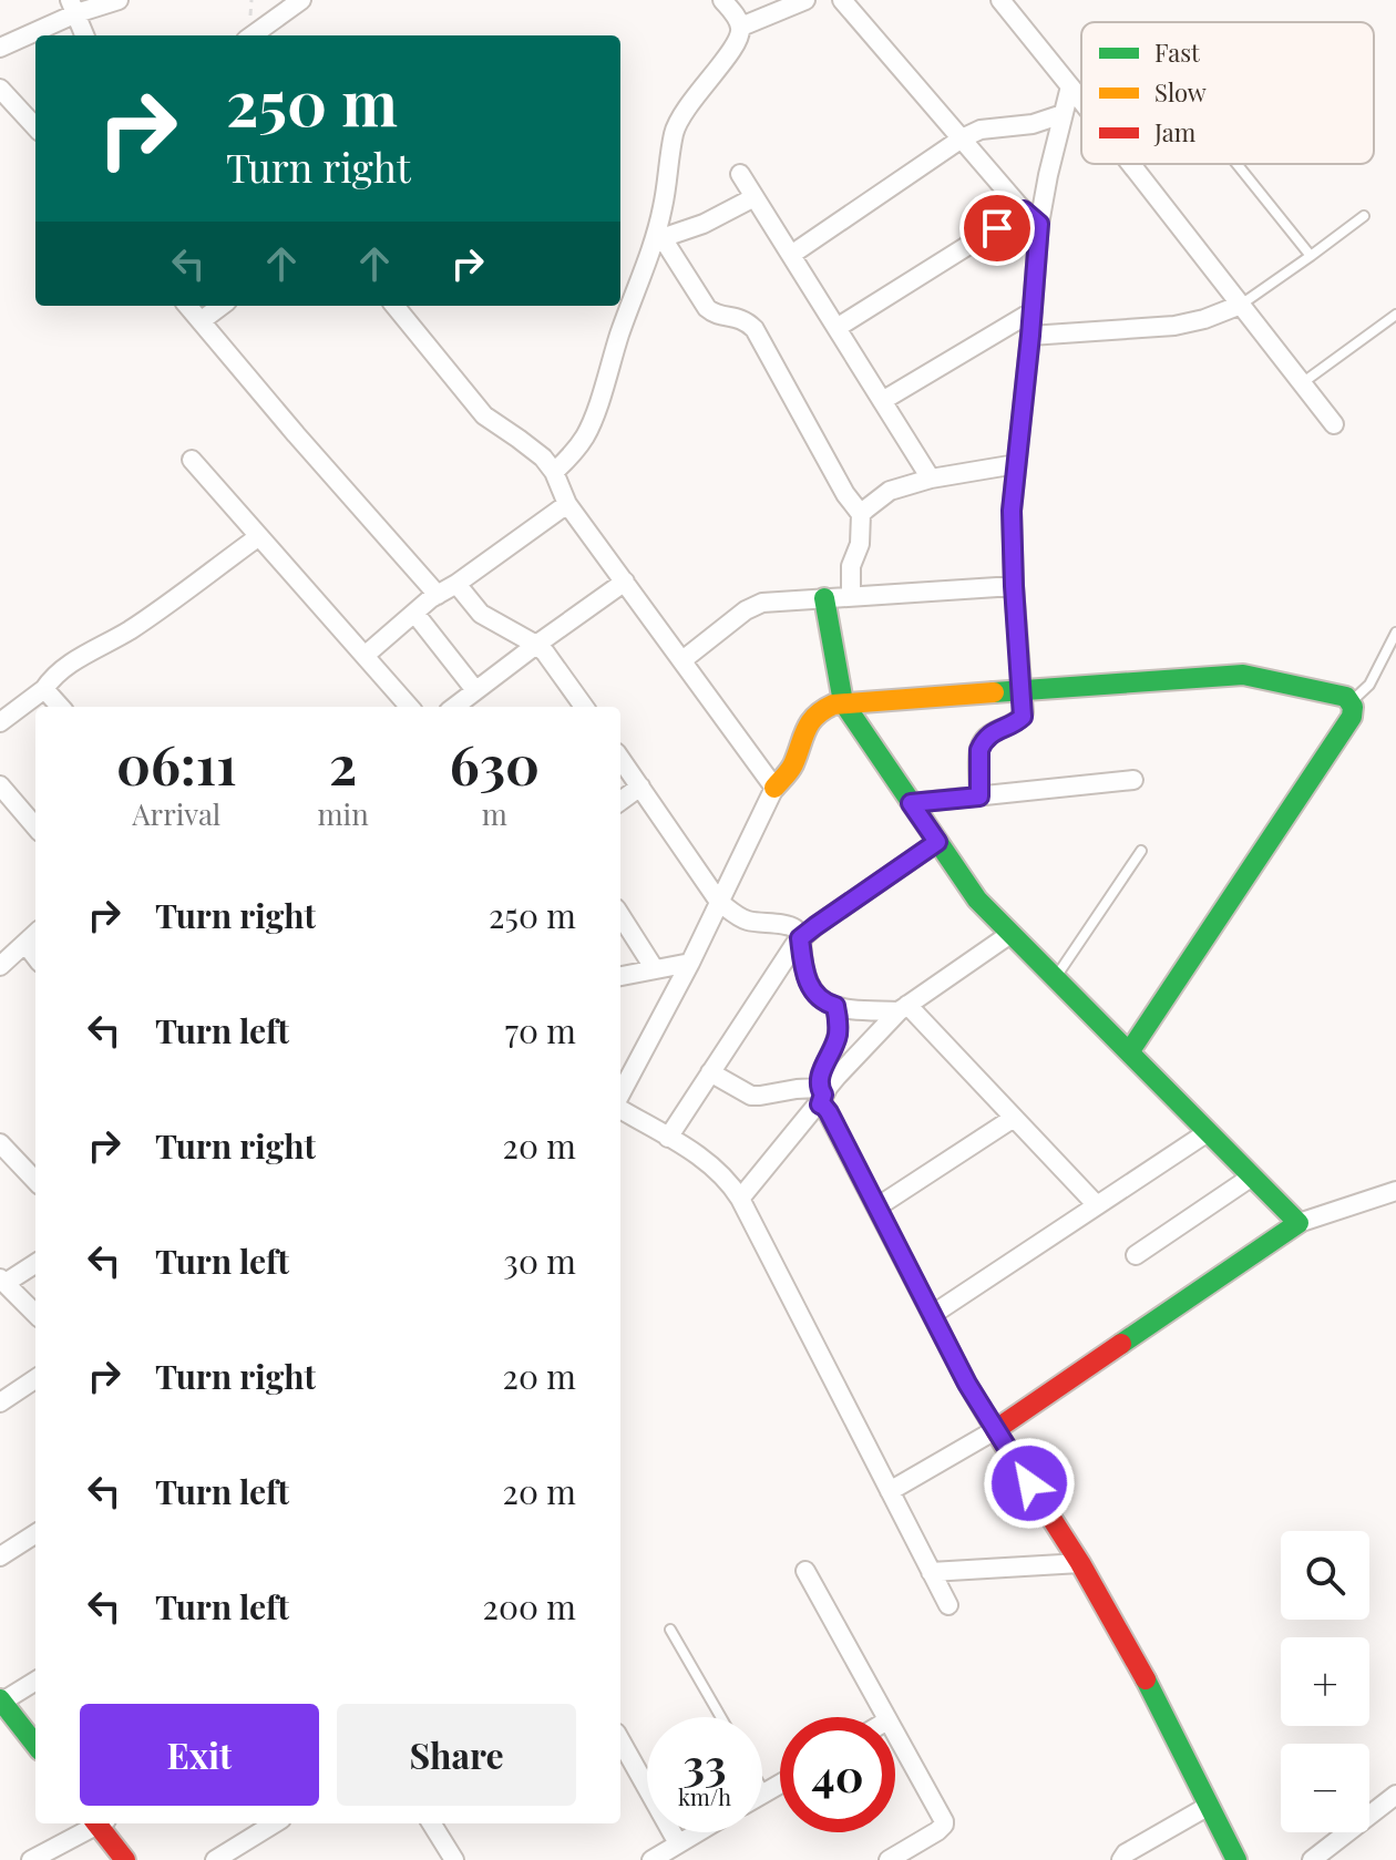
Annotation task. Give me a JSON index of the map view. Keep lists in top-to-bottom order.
{
  "legend": ["Fast", "Slow", "Jam"],
  "page": {
    "turn": ["250 m", "Turn right"],
    "eta": [
      "06:11",
      "Arrival",
      "2",
      "min",
      "630",
      "m"
    ],
    "list": [
      {
        "name": "Turn right",
        "value": "250 m"
      },
      {
        "name": "Turn left",
        "value": "70 m"
      },
      {
        "name": "Turn right",
        "value": "20 m"
      },
      {
        "name": "Turn left",
        "value": "30 m"
      },
      {
        "name": "Turn right",
        "value": "20 m"
      },
      {
        "name": "Turn left",
        "value": "20 m"
      },
      {
        "name": "Turn left",
        "value": "200 m"
      }
    ],
    "map_buttons": ["+", "−"],
    "buttons": ["Exit", "Share"],
    "speed": "33 km/h",
    "limit": "40"
  }
}
